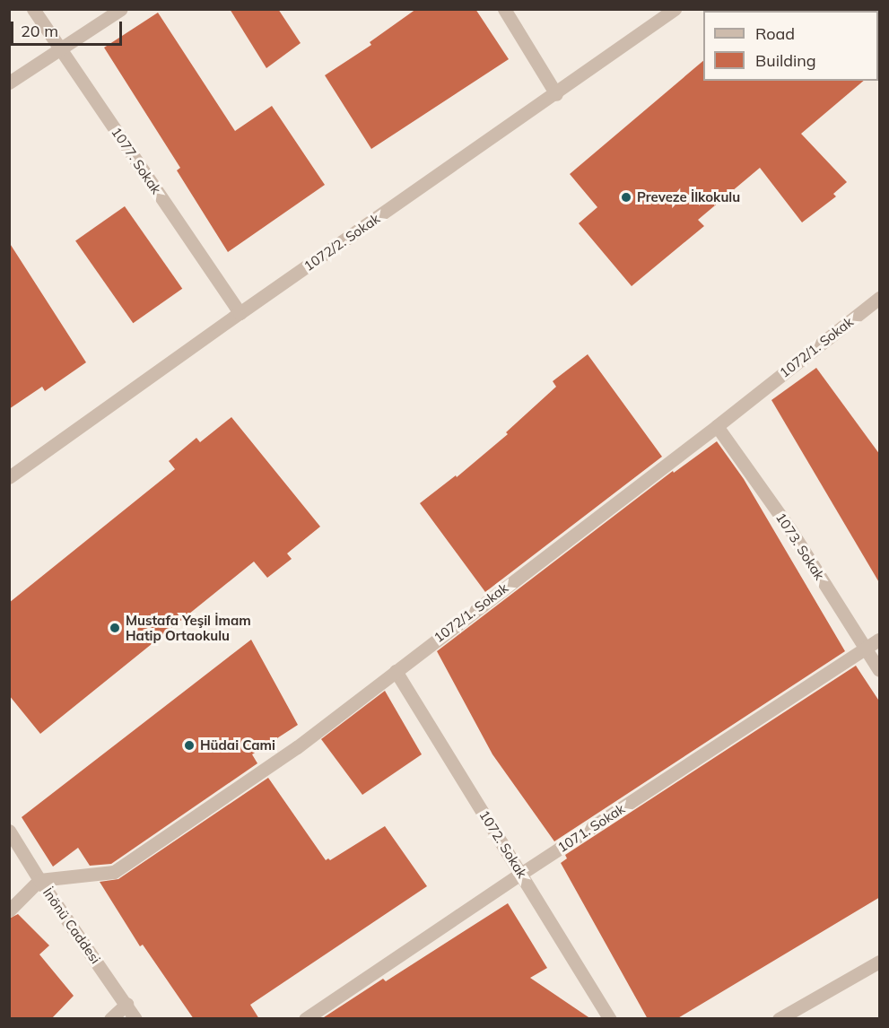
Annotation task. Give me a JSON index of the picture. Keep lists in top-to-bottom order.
{
  "streets": {
    "street": [
      "1077. Sokak",
      "1072/2. Sokak",
      "1072/1. Sokak",
      "1073. Sokak",
      "1071. Sokak",
      "1072. Sokak",
      "İnönü Caddesi"
    ]
  },
  "crossings": [
    ["1077. Sokak", "1072/2. Sokak"],
    ["1072/1. Sokak", "1073. Sokak"],
    ["1072/1. Sokak", "1072. Sokak"],
    ["1072/1. Sokak", "İnönü Caddesi"],
    ["1073. Sokak", "1071. Sokak"],
    ["1071. Sokak", "1072. Sokak"]
  ],
  "places": ["Preveze İlkokulu", "Mustafa Yeşil İmam Hatip Ortaokulu", "Hüdai Cami"],
  "legend": ["Road", "Building"],
  "scale_bar": "20 m"
}
